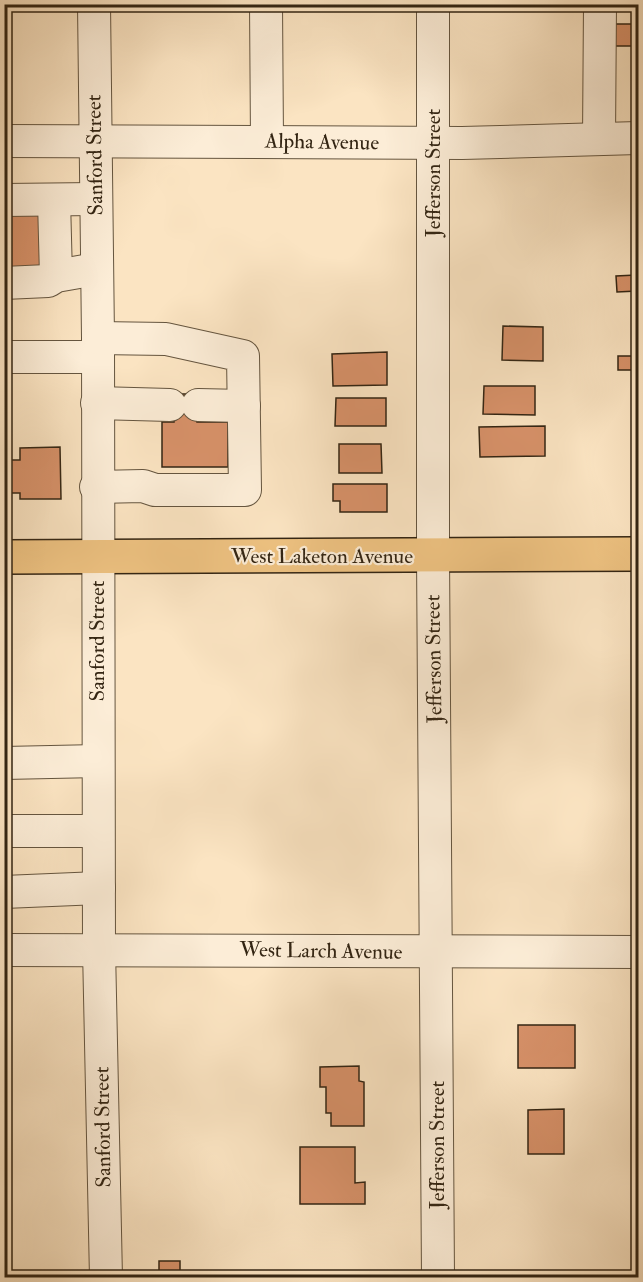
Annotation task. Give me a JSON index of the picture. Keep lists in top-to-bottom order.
{
  "streets": {
    "main road": ["West Laketon Avenue"],
    "street": [
      "Alpha Avenue",
      "Sanford Street",
      "Jefferson Street",
      "West Larch Avenue"
    ]
  },
  "crossings": [
    ["Alpha Avenue", "Sanford Street"],
    ["Alpha Avenue", "Jefferson Street"],
    ["Sanford Street", "West Laketon Avenue"],
    ["Sanford Street", "West Larch Avenue"],
    ["Jefferson Street", "West Laketon Avenue"],
    ["Jefferson Street", "West Larch Avenue"]
  ]
}
